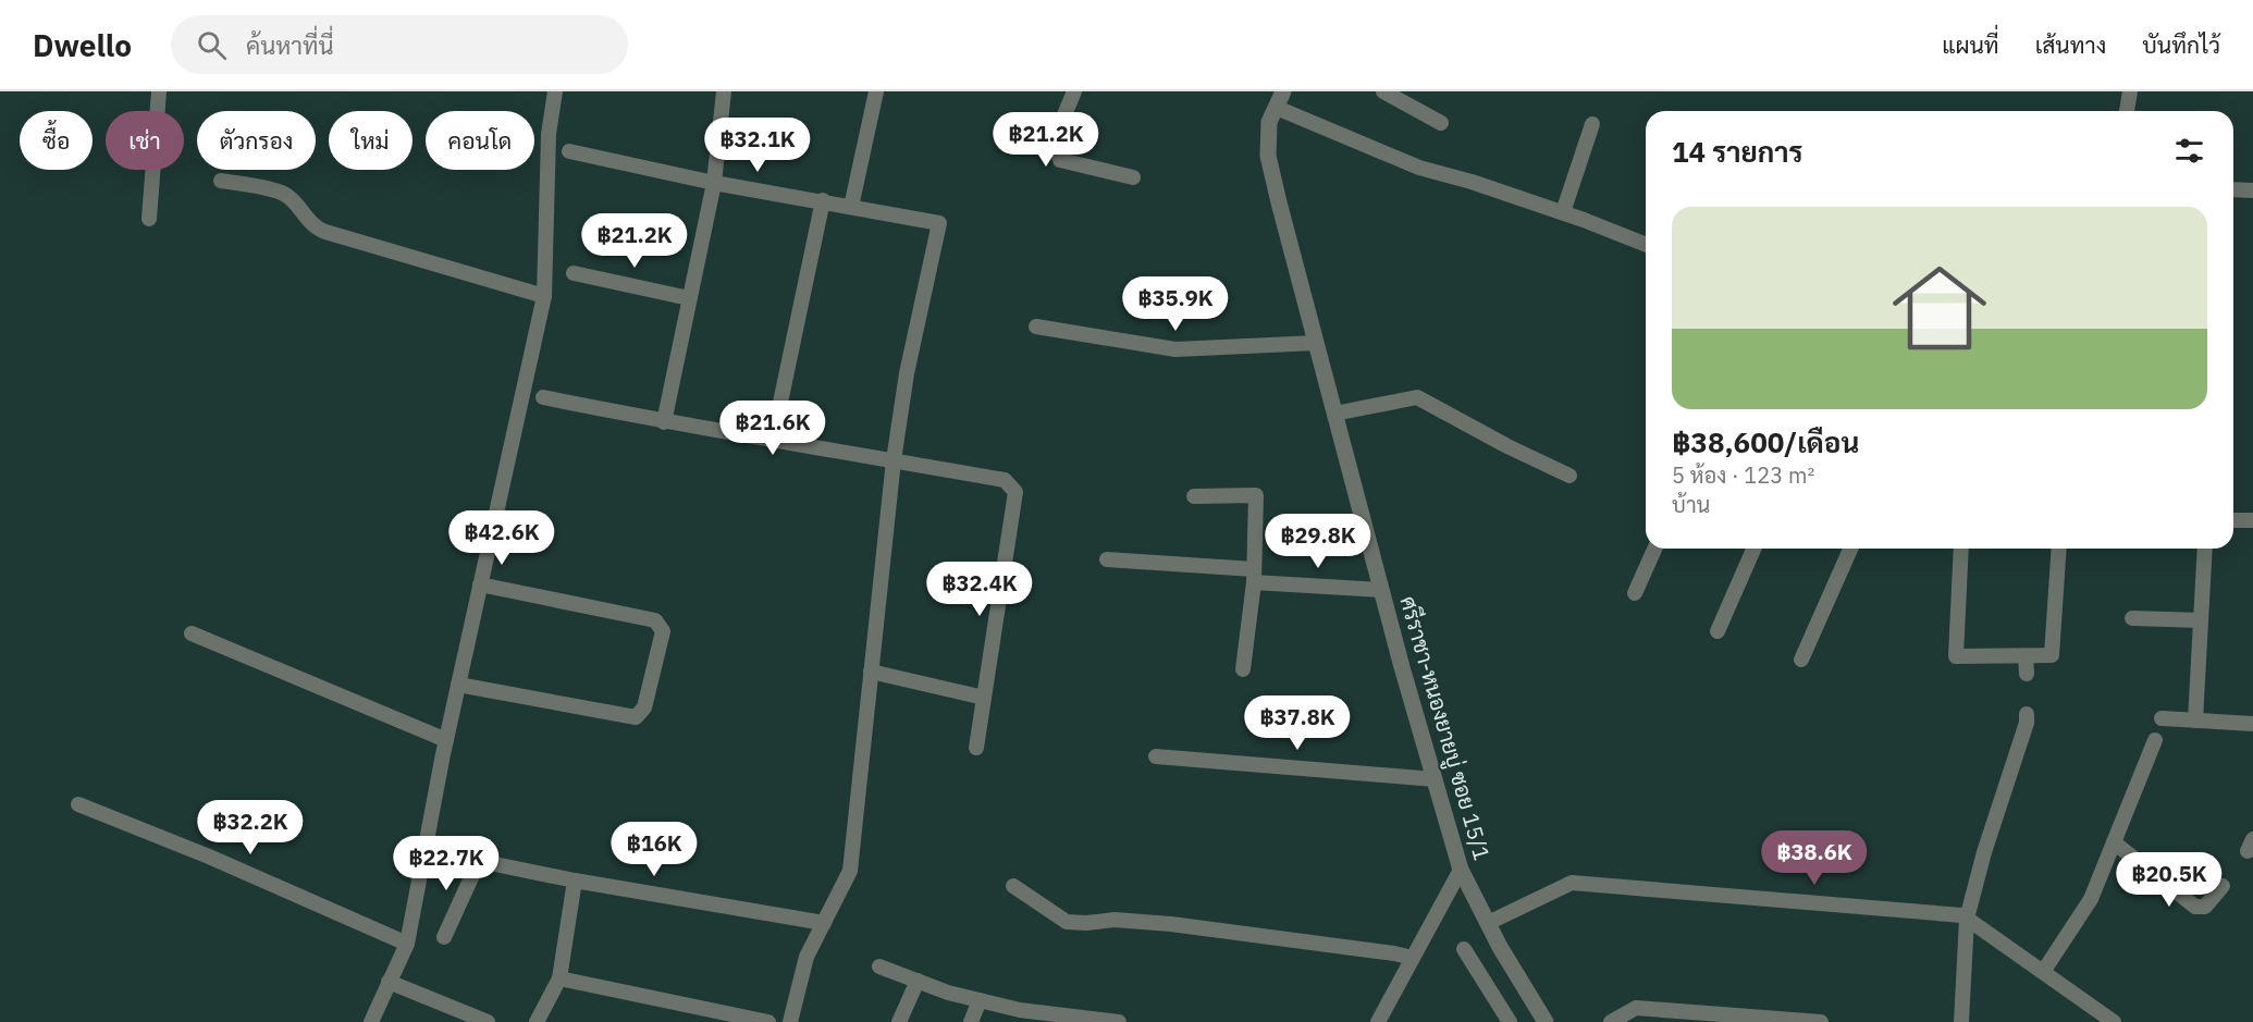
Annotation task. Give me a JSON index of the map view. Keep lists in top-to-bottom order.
{
  "streets": {
    "street": ["ศรีราชา-หนองยายบู่ ซอย 15/1"]
  },
  "page": {
    "header": "Dwello",
    "search": "ค้นหาที่นี่",
    "nav": ["แผนที่", "เส้นทาง", "บันทึกไว้"],
    "chip": [
      "ซื้อ",
      "เช่า",
      "ตัวกรอง",
      "ใหม่",
      "คอนโด"
    ],
    "heading": "14 รายการ",
    "price": [
      "฿21.2K",
      "฿32.1K",
      "฿21.2K",
      "฿35.9K",
      "฿21.6K",
      "฿42.6K",
      "฿29.8K",
      "฿32.4K",
      "฿37.8K",
      "฿32.2K",
      "฿16K",
      "฿38.6K",
      "฿22.7K",
      "฿20.5K"
    ],
    "list": [
      {
        "name": "฿38,600/เดือน",
        "note": "5 ห้อง · 123 m² · บ้าน"
      }
    ]
  }
}
